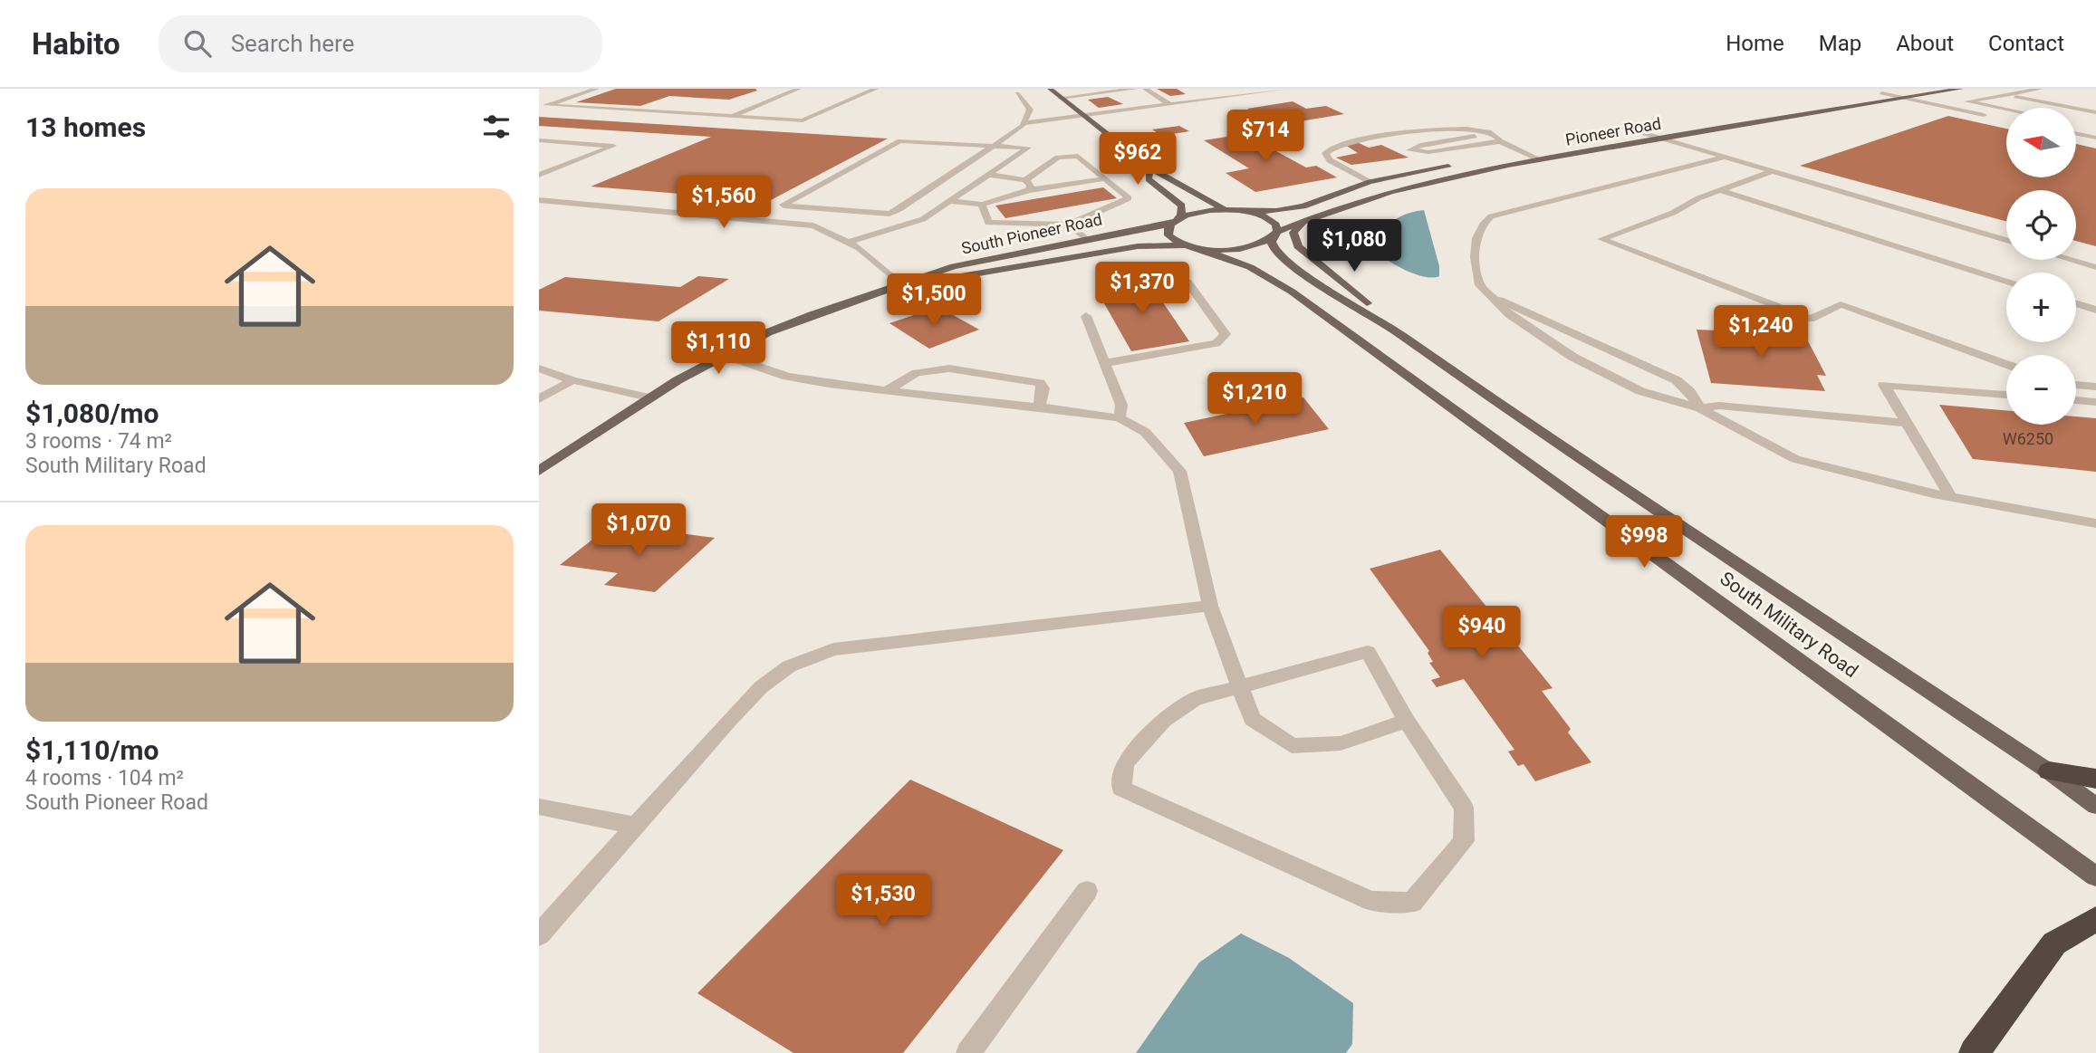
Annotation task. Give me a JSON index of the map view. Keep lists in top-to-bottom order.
{
  "streets": {
    "main road": ["Pioneer Road", "South Pioneer Road", "South Military Road"]
  },
  "crossings": [
    ["Pioneer Road", "South Pioneer Road"],
    ["Pioneer Road", "South Military Road"],
    ["South Pioneer Road", "South Military Road"]
  ],
  "house_numbers": ["W6250"],
  "north": "left",
  "page": {
    "header": "Habito",
    "search": "Search here",
    "nav": [
      "Home",
      "Map",
      "About",
      "Contact"
    ],
    "heading": "13 homes",
    "map_buttons": ["+", "−"],
    "price": [
      "$714",
      "$962",
      "$1,560",
      "$1,080",
      "$1,370",
      "$1,500",
      "$1,240",
      "$1,110",
      "$1,210",
      "$1,070",
      "$998",
      "$940",
      "$1,530"
    ],
    "list": [
      {
        "name": "$1,080/mo",
        "note": "3 rooms · 74 m² · South Military Road"
      },
      {
        "name": "$1,110/mo",
        "note": "4 rooms · 104 m² · South Pioneer Road"
      }
    ]
  }
}
